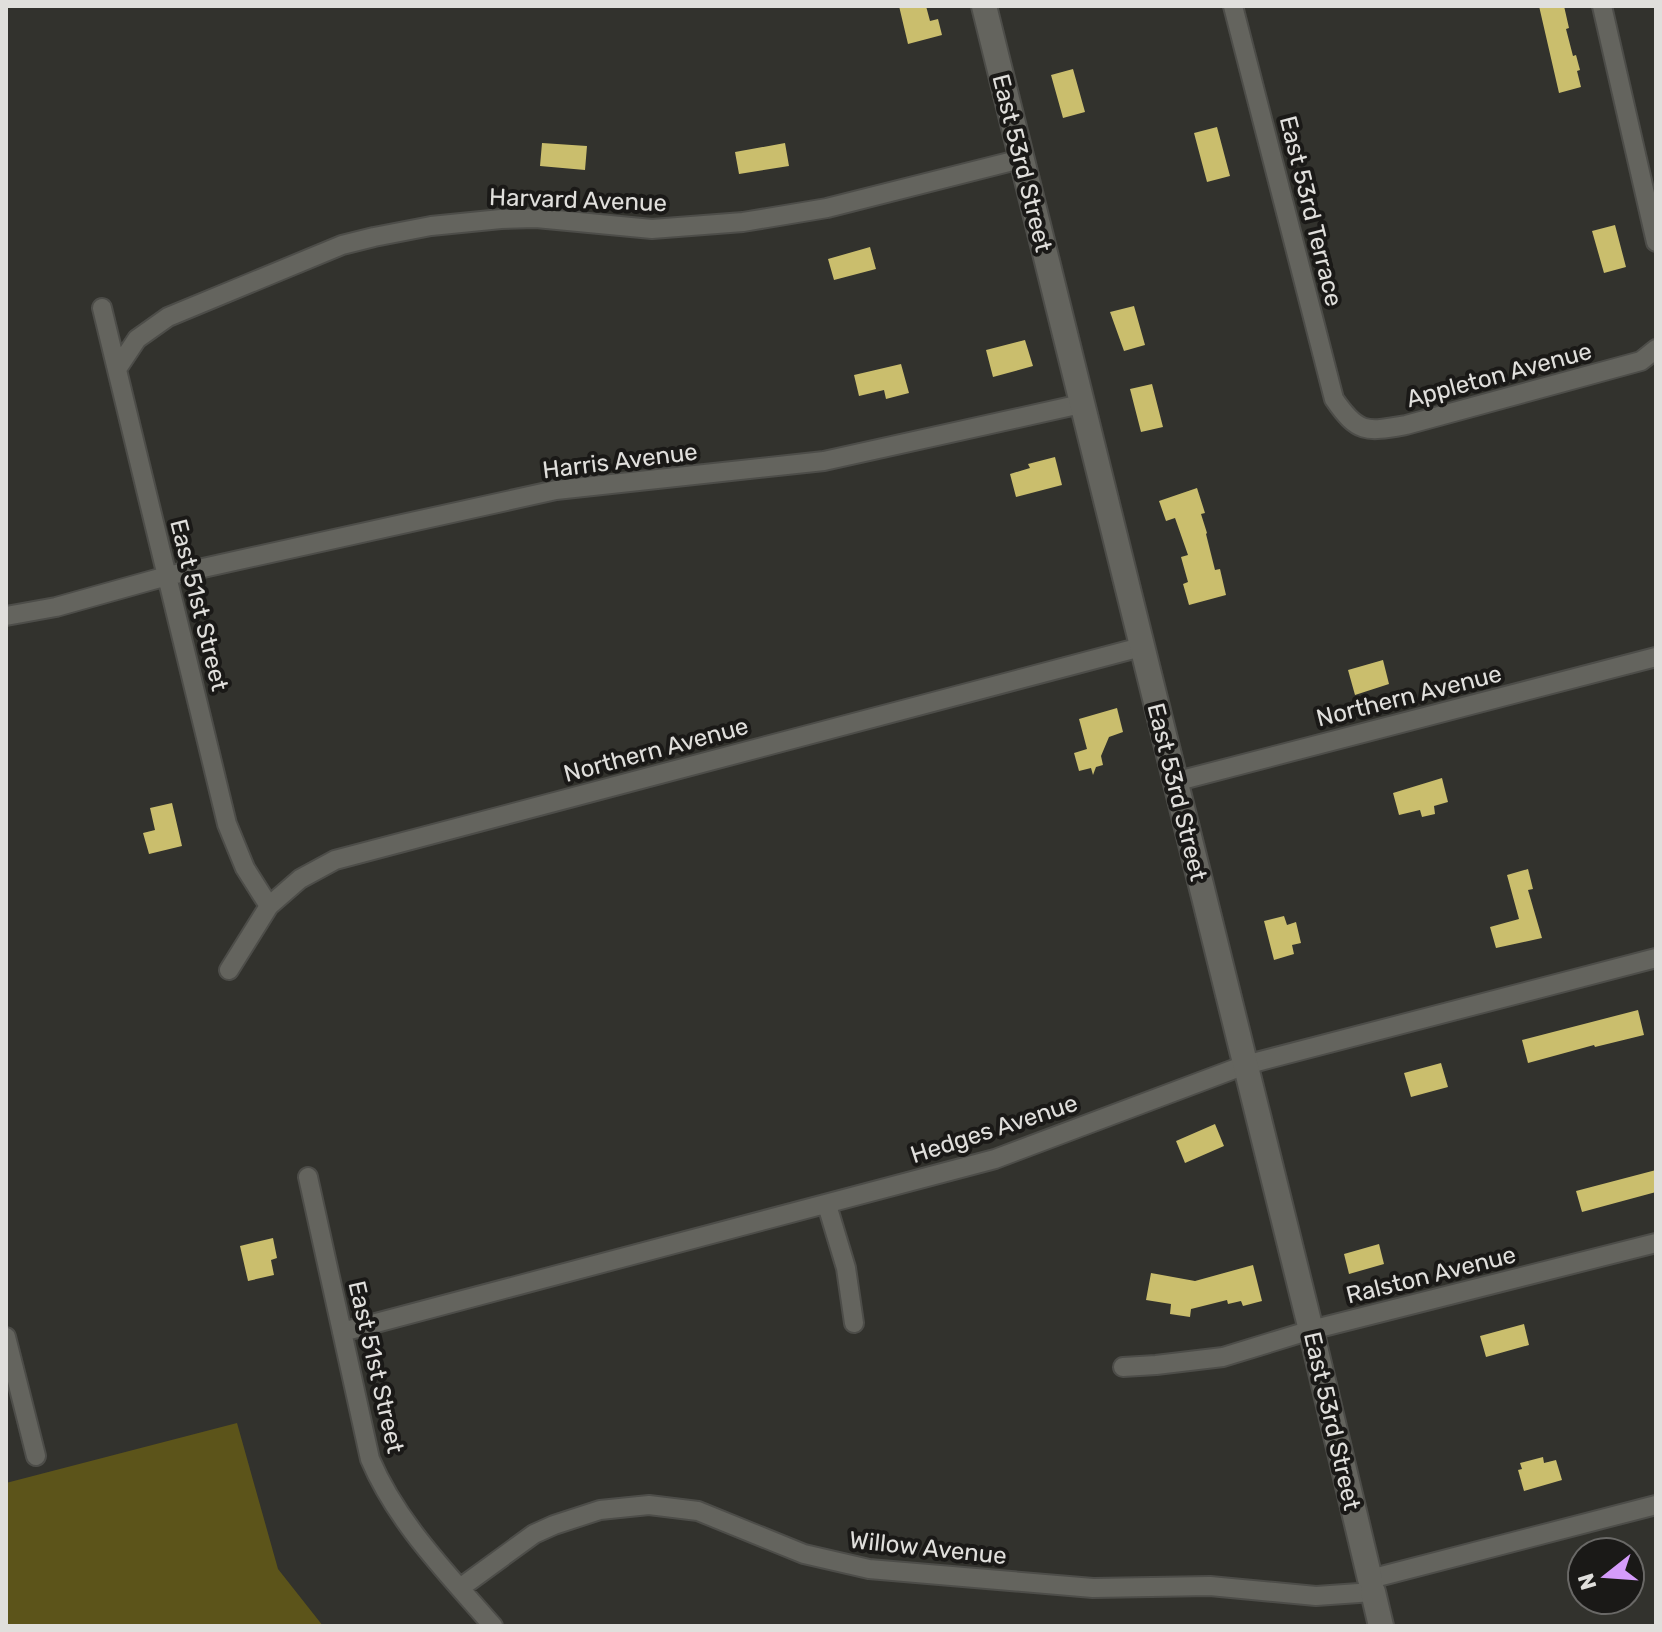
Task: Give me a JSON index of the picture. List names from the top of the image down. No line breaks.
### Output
{"streets":{"street":["East 53rd Street","Harvard Avenue","East 53rd Terrace","Appleton Avenue","Harris Avenue","East 51st Street","Northern Avenue","Hedges Avenue","Ralston Avenue","Willow Avenue"]},"crossings":[["East 53rd Street","Harvard Avenue"],["East 53rd Street","Harris Avenue"],["East 53rd Street","Northern Avenue"],["East 53rd Street","Hedges Avenue"],["East 53rd Street","Ralston Avenue"],["East 53rd Street","Willow Avenue"],["Harvard Avenue","East 51st Street"],["East 53rd Terrace","Appleton Avenue"],["Harris Avenue","East 51st Street"],["East 51st Street","Northern Avenue"],["East 51st Street","Hedges Avenue"],["East 51st Street","Willow Avenue"]],"north":"left"}
